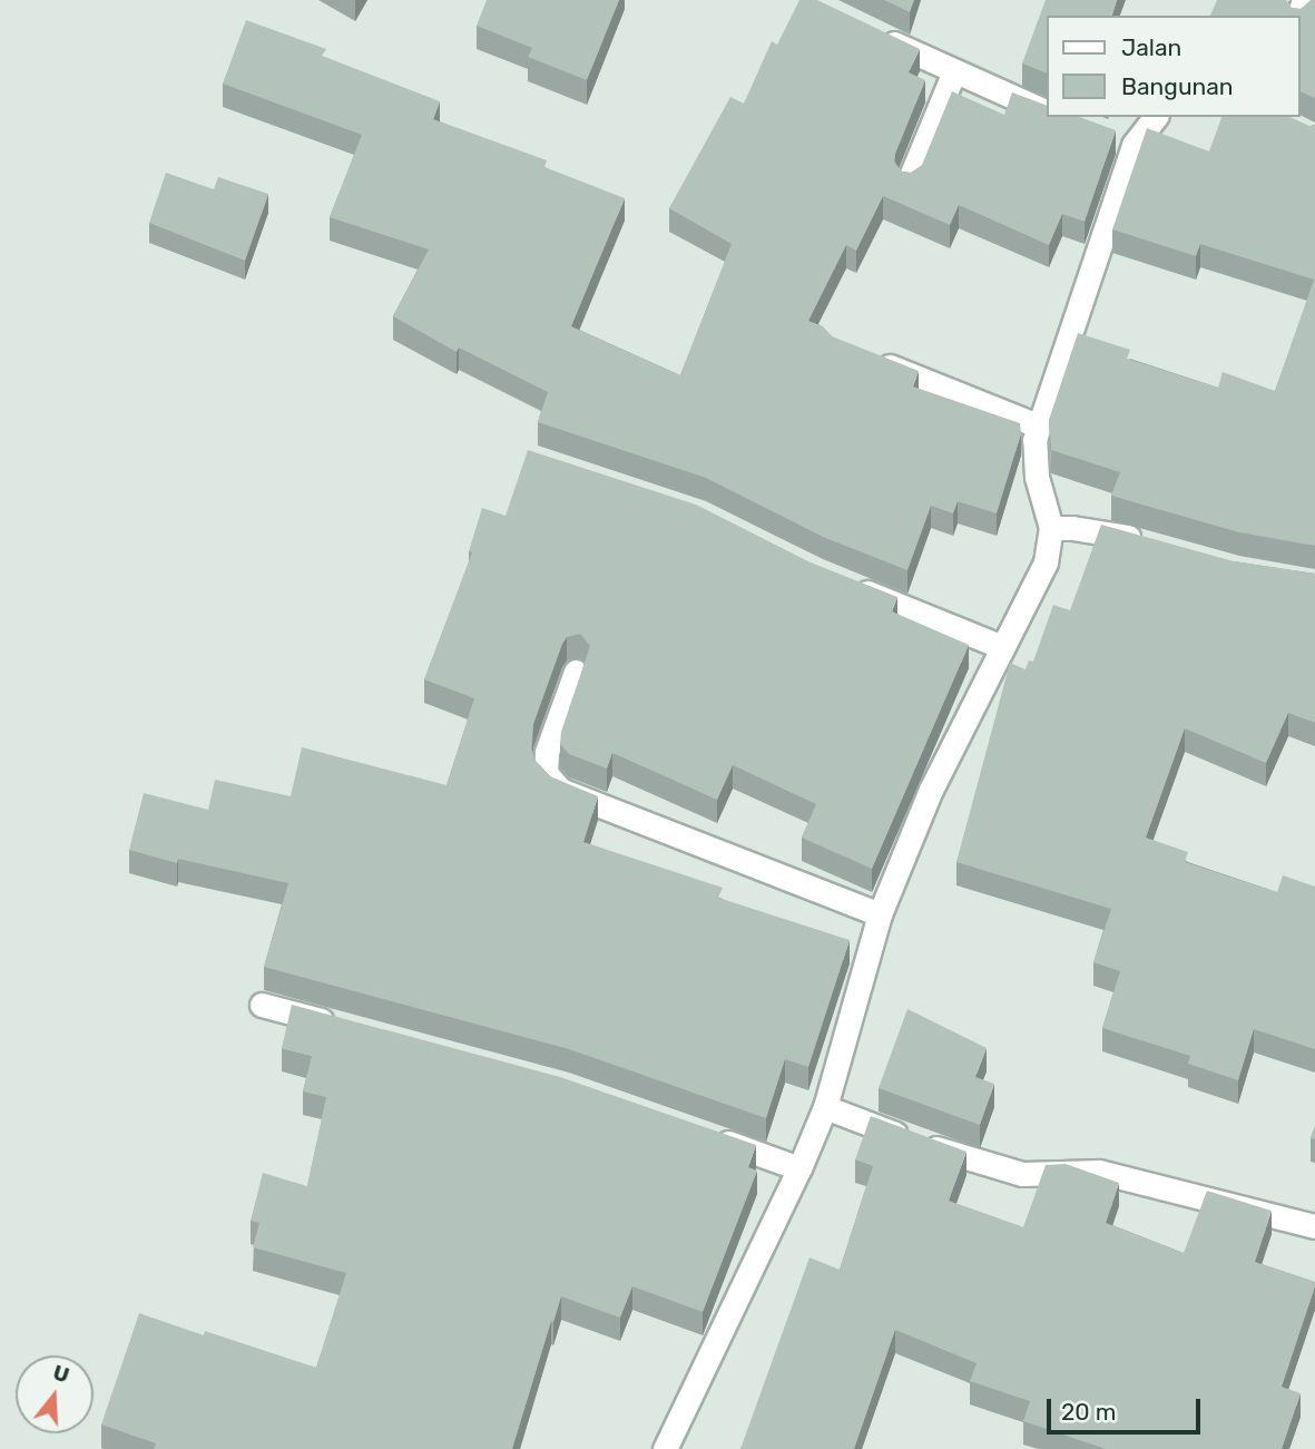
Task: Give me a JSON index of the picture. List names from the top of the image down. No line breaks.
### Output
{"legend":["Jalan","Bangunan"],"scale_bar":"20 m","north":"top"}
